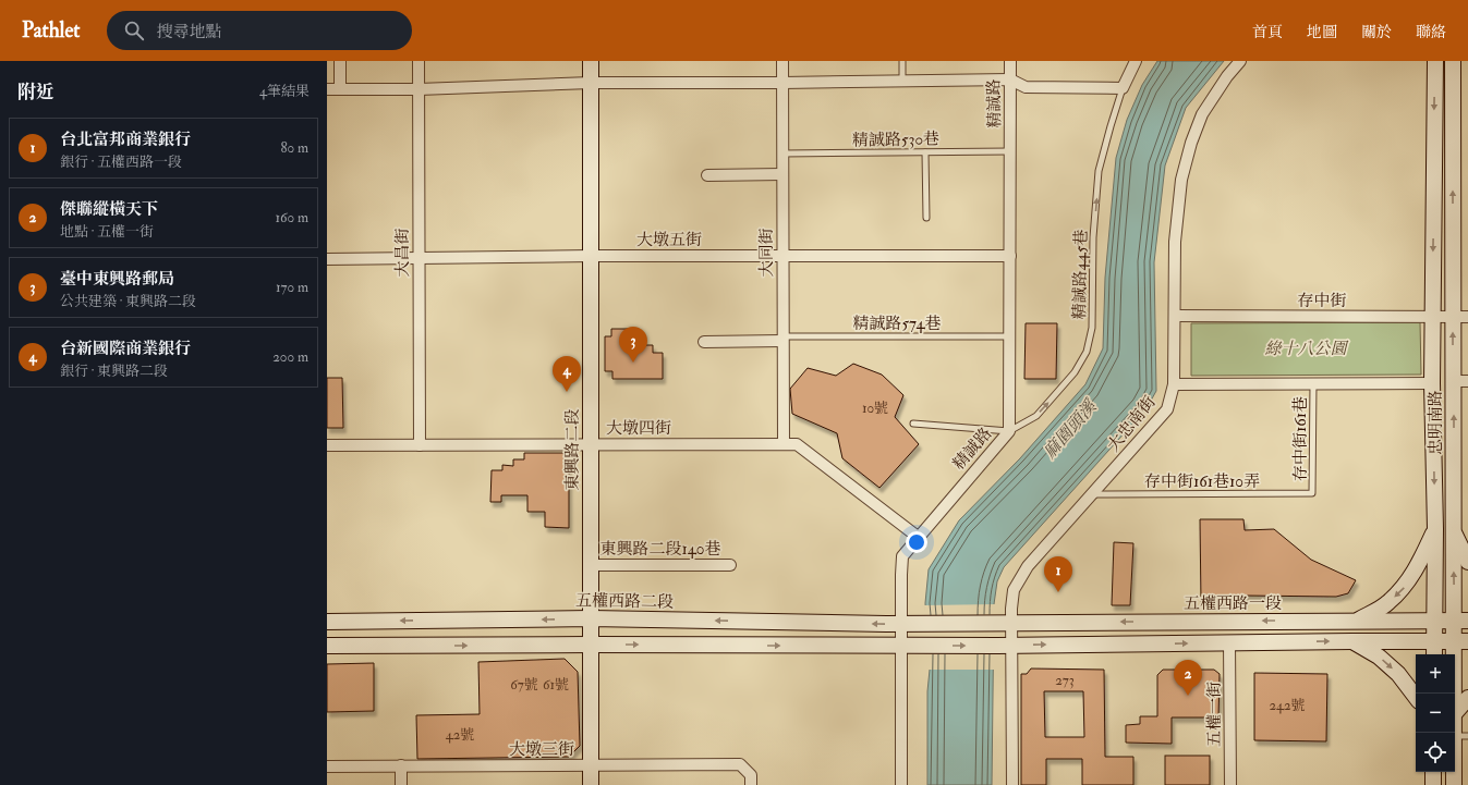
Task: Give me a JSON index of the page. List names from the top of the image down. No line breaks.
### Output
{"streets":{"main road":["忠明南路","東興路二段","五權西路二段","五權西路一段"],"street":["精誠路","大墩五街","大昌街","大同街","存中街","大忠南街","大墩四街","東興路二段140巷","五權一街","大墩三街"],"lane":["精誠路530巷","精誠路445巷","精誠路574巷","存中街161巷","存中街161巷10弄"]},"crossings":[["精誠路","精誠路530巷"],["精誠路","大墩五街"],["精誠路","精誠路445巷"],["精誠路","精誠路574巷"],["精誠路","大墩四街"],["精誠路","五權西路二段"],["精誠路530巷","大同街"],["大墩五街","大昌街"],["大墩五街","大同街"],["大墩五街","東興路二段"],["大昌街","大墩四街"],["大同街","精誠路574巷"],["大同街","大墩四街"],["存中街","忠明南路"],["存中街","大忠南街"],["忠明南路","五權西路一段"],["大忠南街","存中街161巷10弄"],["大忠南街","五權西路一段"],["大墩四街","東興路二段"],["存中街161巷","存中街161巷10弄"],["東興路二段","東興路二段140巷"],["東興路二段","五權西路二段"],["東興路二段","大墩三街"],["五權西路二段","五權西路一段"]],"one_way":["精誠路445巷"],"water":["麻園頭溪"],"parks":["綠十八公園"],"house_numbers":["10號","273","67號","61號","242號","42號"],"page":{"header":"Pathlet","search":"搜尋地點","nav":["首頁","地圖","關於","聯絡"],"heading":["附近","4筆結果"],"list":[{"mark":"1","name":"台北富邦商業銀行","note":"銀行 · 五權西路一段","value":"80 m"},{"mark":"2","name":"傑聯縱橫天下","note":"地點 · 五權一街","value":"160 m"},{"mark":"3","name":"臺中東興路郵局","note":"公共建築 · 東興路二段","value":"170 m"},{"mark":"4","name":"台新國際商業銀行","note":"銀行 · 東興路二段","value":"200 m"}],"pins":["3","4","1","2"],"map_buttons":["+","−"]}}
